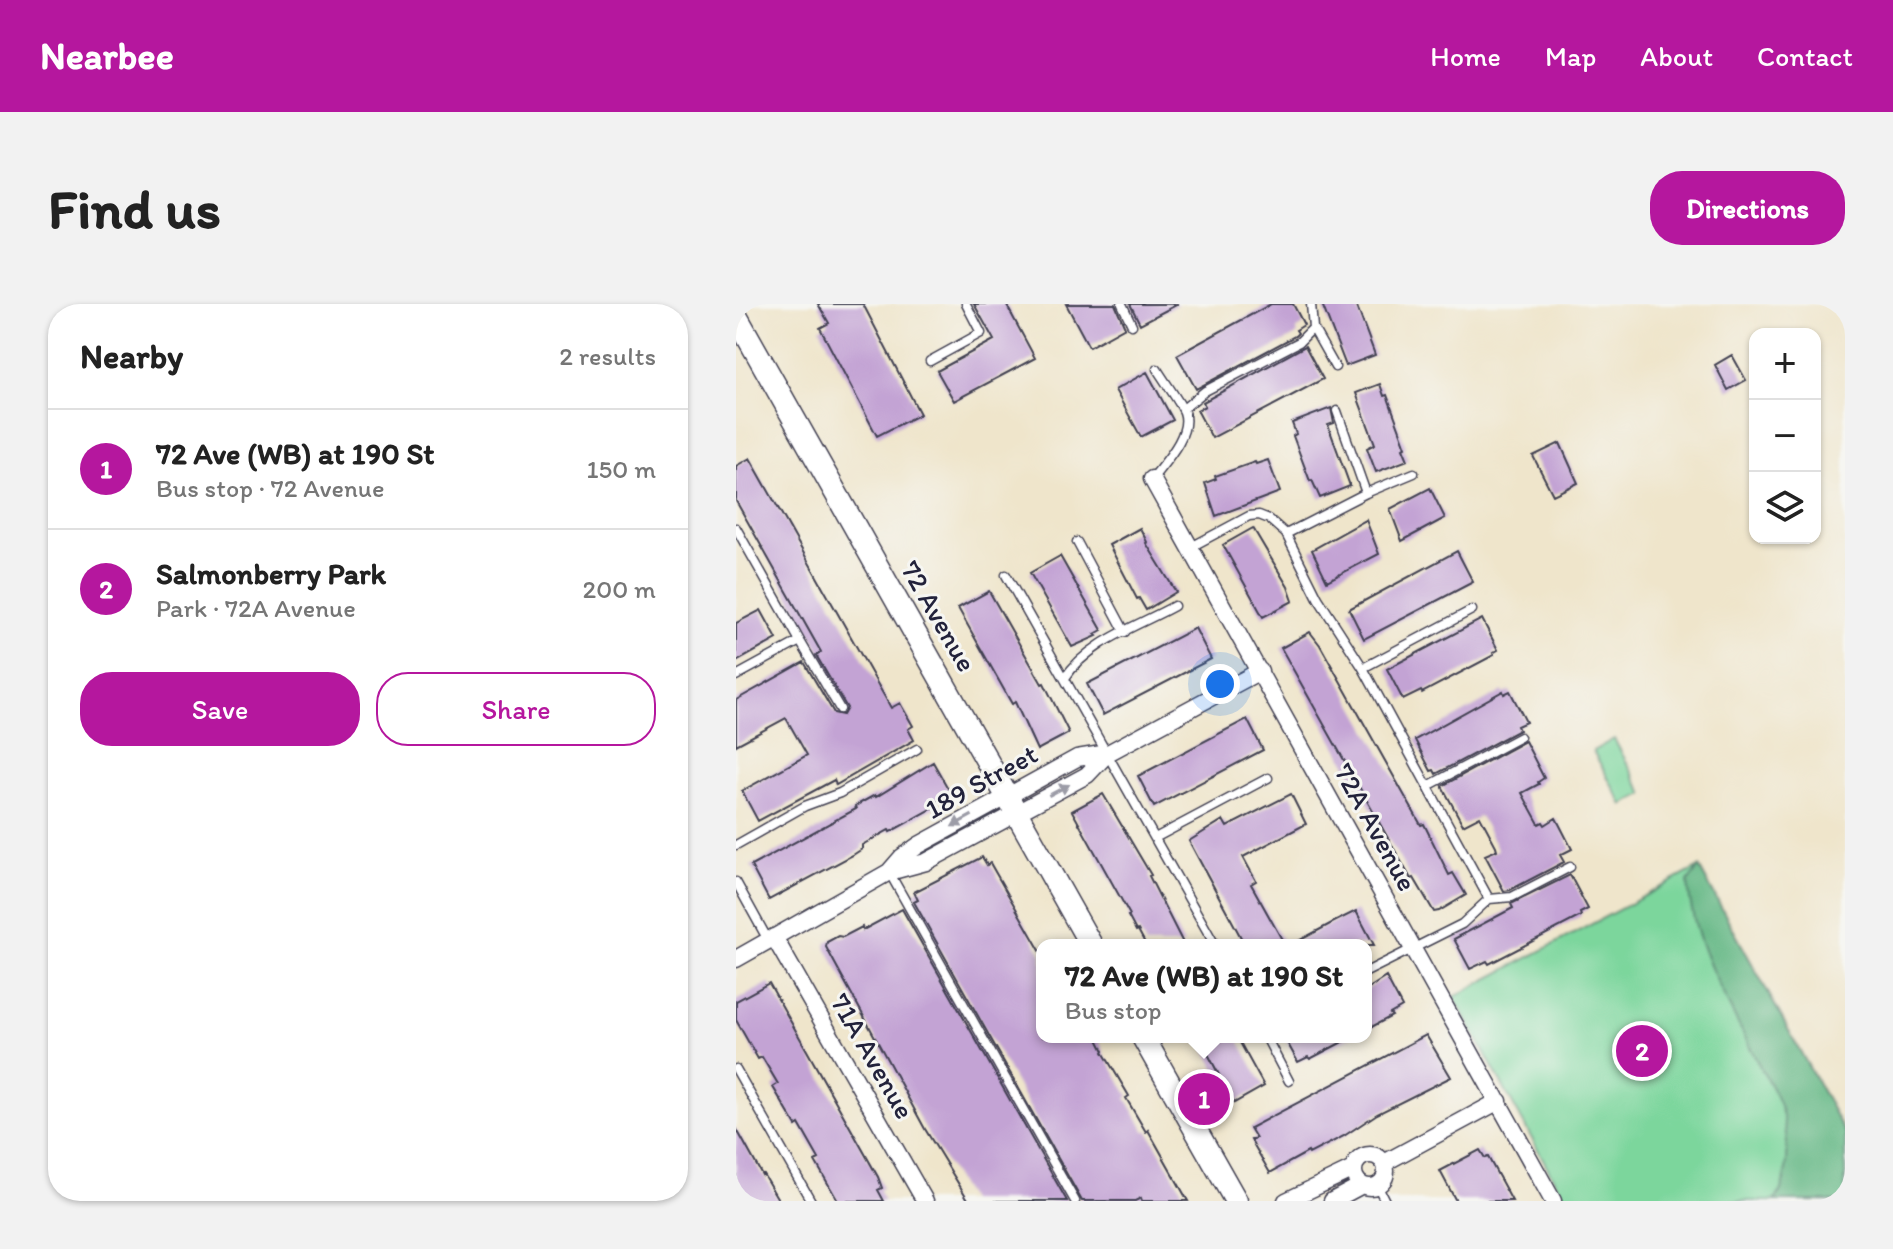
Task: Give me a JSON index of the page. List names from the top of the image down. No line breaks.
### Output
{"streets":{"main road":["72 Avenue"],"street":["189 Street","72A Avenue","71A Avenue"]},"crossings":[["72 Avenue","189 Street"],["189 Street","72A Avenue"],["189 Street","71A Avenue"]],"page":{"header":"Nearbee","nav":["Home","Map","About","Contact"],"buttons":["Directions",["Save","Share"]],"title":"Find us","heading":["Nearby","2 results"],"map_buttons":["+","−"],"list":[{"mark":"1","name":"72 Ave (WB) at 190 St","note":"Bus stop · 72 Avenue","value":"150 m"},{"mark":"2","name":"Salmonberry Park","note":"Park · 72A Avenue","value":"200 m"}],"popup":["72 Ave (WB) at 190 St","Bus stop"],"pins":["2","1"]}}
